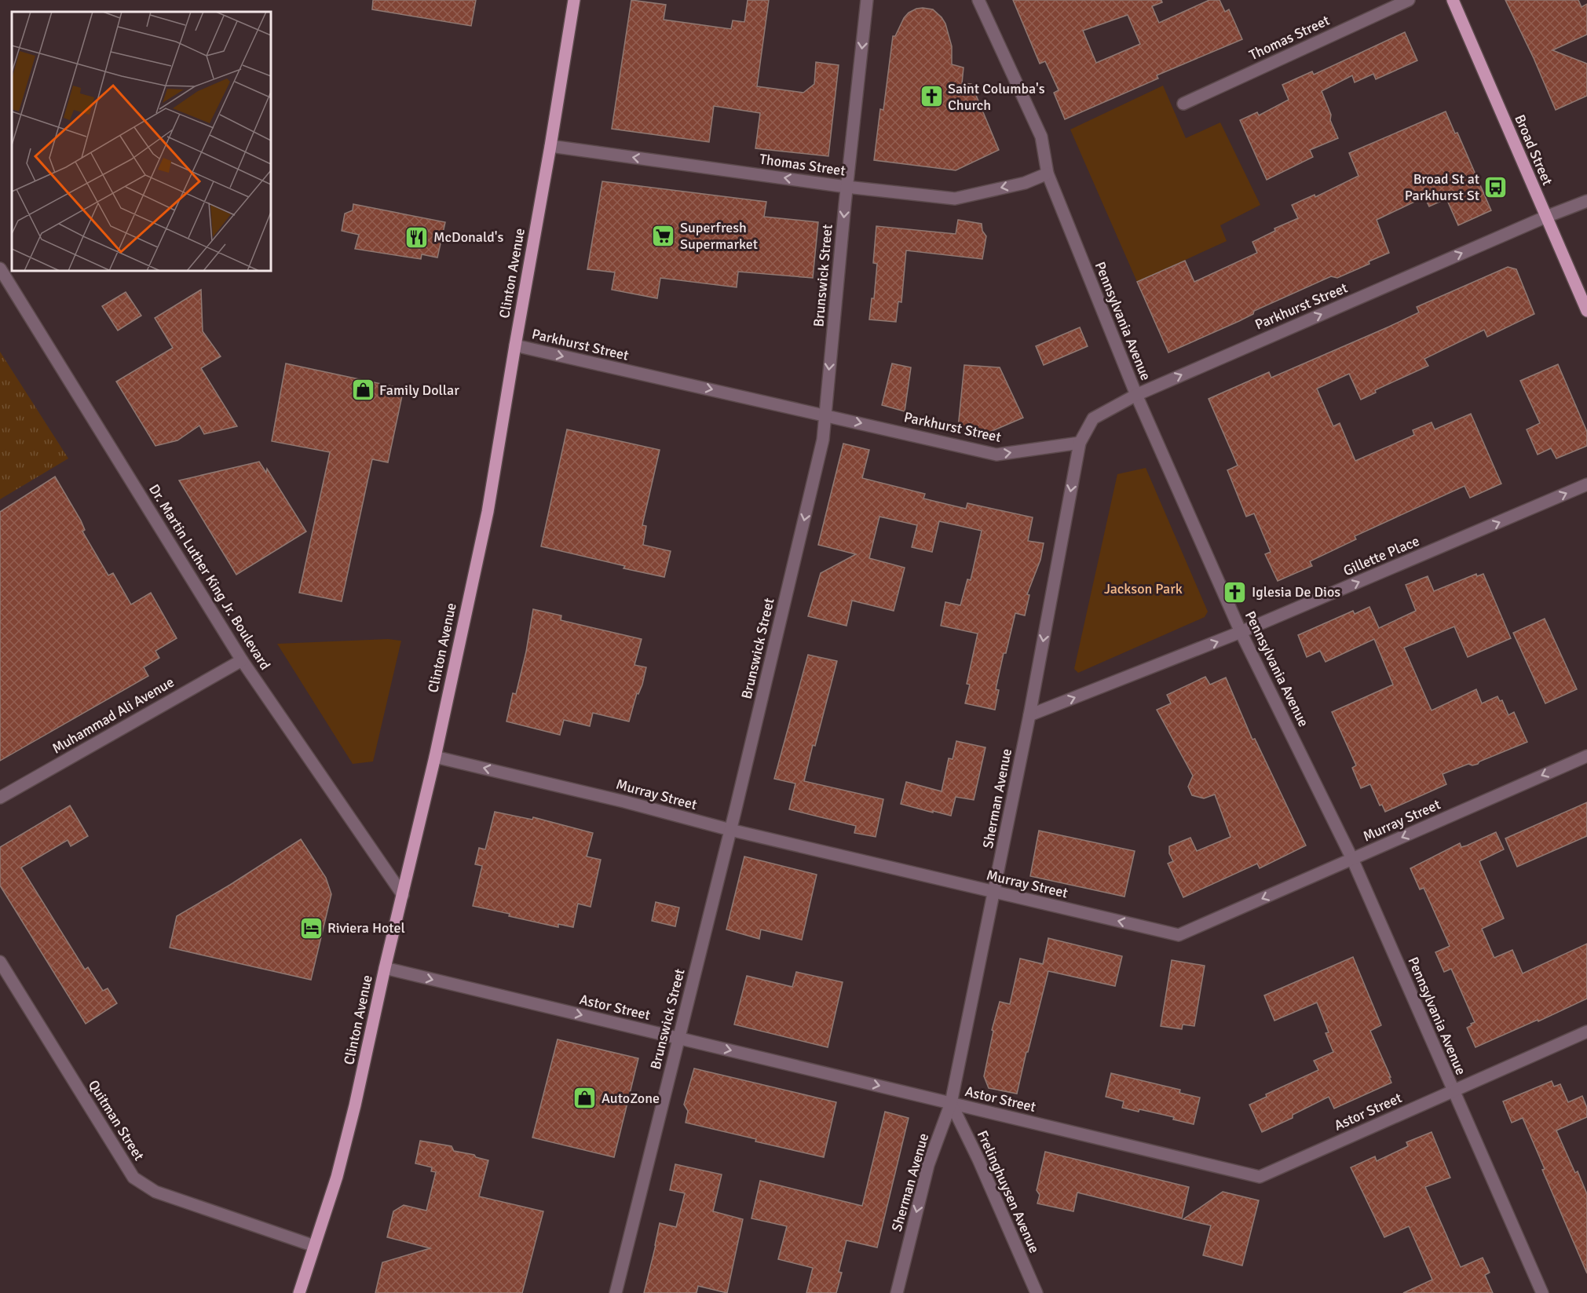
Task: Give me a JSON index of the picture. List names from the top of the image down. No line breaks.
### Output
{"streets":{"main road":["Broad Street","Clinton Avenue"],"street":["Thomas Street","Brunswick Street","Parkhurst Street","Pennsylvania Avenue","Gillette Place","Dr. Martin Luther King Jr. Boulevard","Muhammad Ali Avenue","Murray Street","Sherman Avenue","Astor Street","Quitman Street","Frelinghuysen Avenue"]},"crossings":[["Thomas Street","Clinton Avenue"],["Thomas Street","Brunswick Street"],["Thomas Street","Pennsylvania Avenue"],["Broad Street","Parkhurst Street"],["Clinton Avenue","Parkhurst Street"],["Clinton Avenue","Dr. Martin Luther King Jr. Boulevard"],["Clinton Avenue","Murray Street"],["Clinton Avenue","Astor Street"],["Clinton Avenue","Quitman Street"],["Brunswick Street","Parkhurst Street"],["Brunswick Street","Murray Street"],["Brunswick Street","Astor Street"],["Parkhurst Street","Pennsylvania Avenue"],["Parkhurst Street","Sherman Avenue"],["Pennsylvania Avenue","Gillette Place"],["Pennsylvania Avenue","Murray Street"],["Pennsylvania Avenue","Astor Street"],["Gillette Place","Sherman Avenue"],["Dr. Martin Luther King Jr. Boulevard","Muhammad Ali Avenue"],["Murray Street","Sherman Avenue"],["Sherman Avenue","Astor Street"],["Sherman Avenue","Frelinghuysen Avenue"],["Astor Street","Frelinghuysen Avenue"]],"one_way":["Thomas Street","Brunswick Street","Parkhurst Street","Gillette Place","Murray Street","Sherman Avenue","Astor Street"],"parks":["Jackson Park"],"places":{"church":["Saint Columba's Church","Iglesia De Dios"],"bus stop":["Broad St at Parkhurst St"],"supermarket":["Superfresh Supermarket"],"restaurant":["McDonald's"],"shop":["Family Dollar","AutoZone"],"hotel":["Riviera Hotel"]}}
